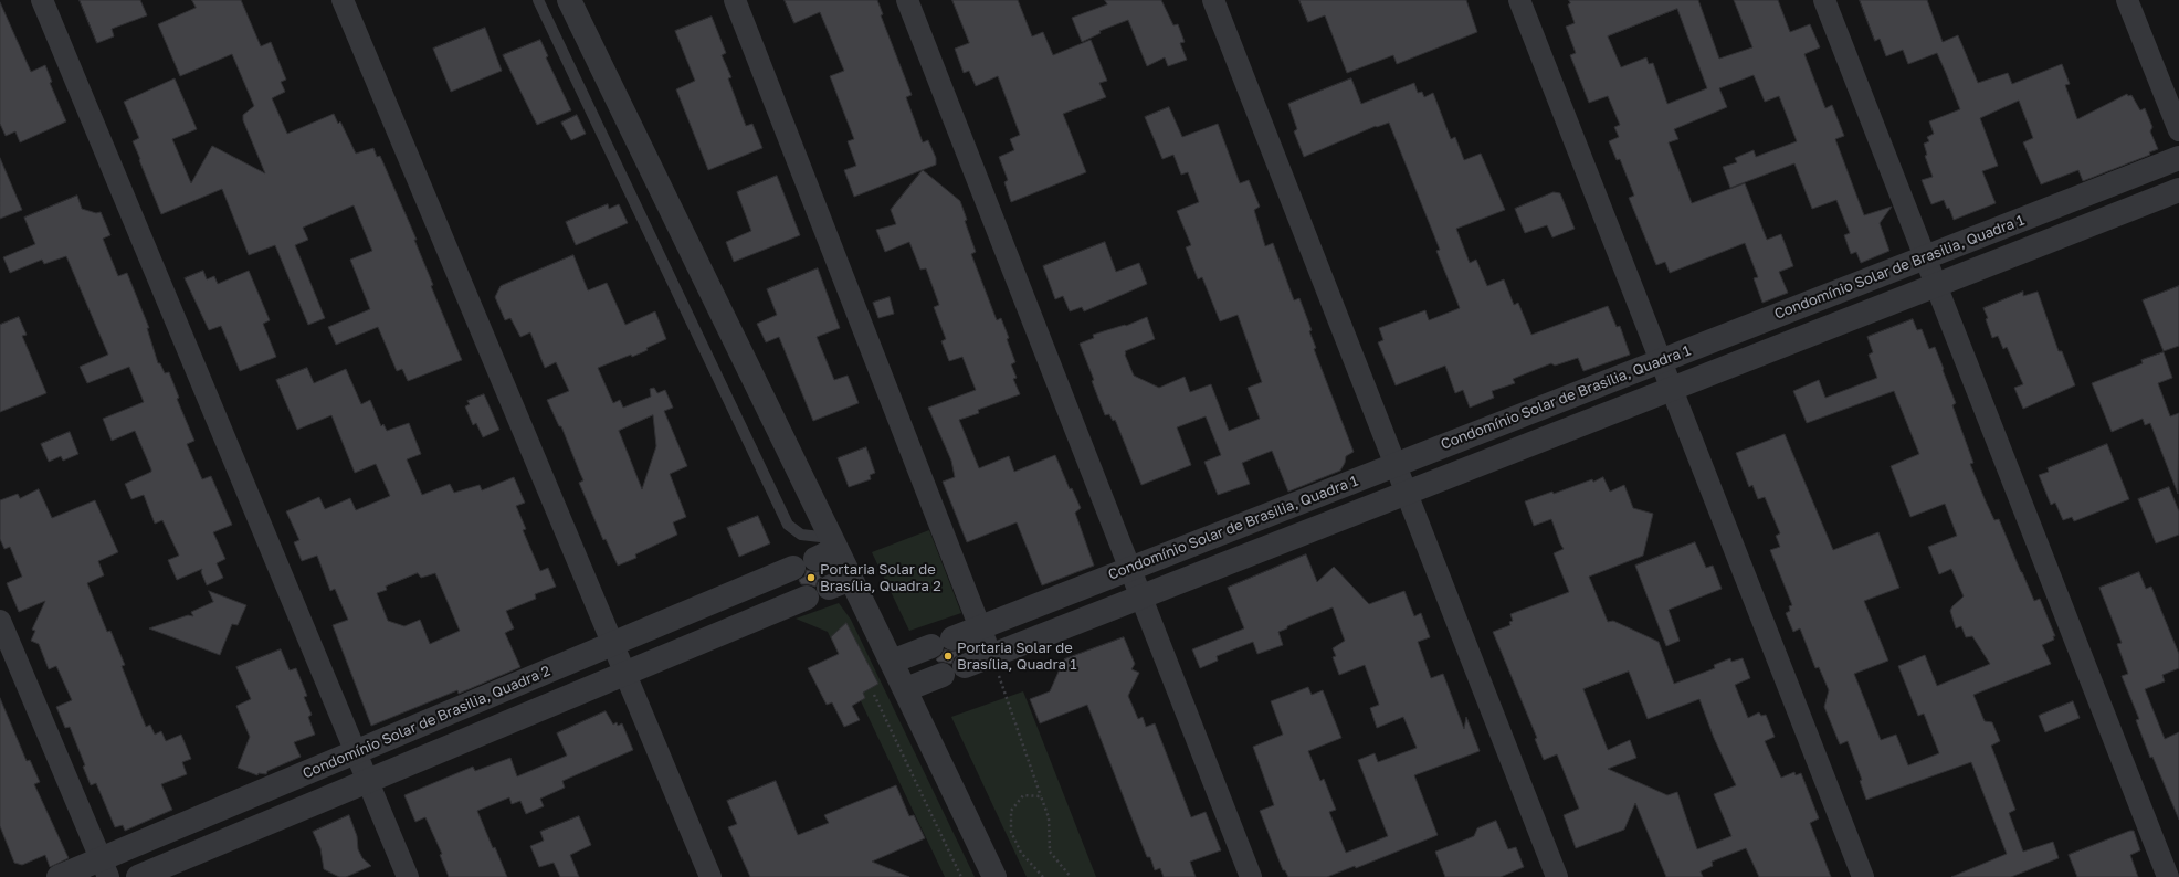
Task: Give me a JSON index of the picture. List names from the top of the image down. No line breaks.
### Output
{"streets":{"street":["Condomínio Solar de Brasilia, Quadra 1","Condomínio Solar de Brasilia, Quadra 2"]},"places":["Portaria Solar de Brasília, Quadra 2","Portaria Solar de Brasília, Quadra 1"]}
